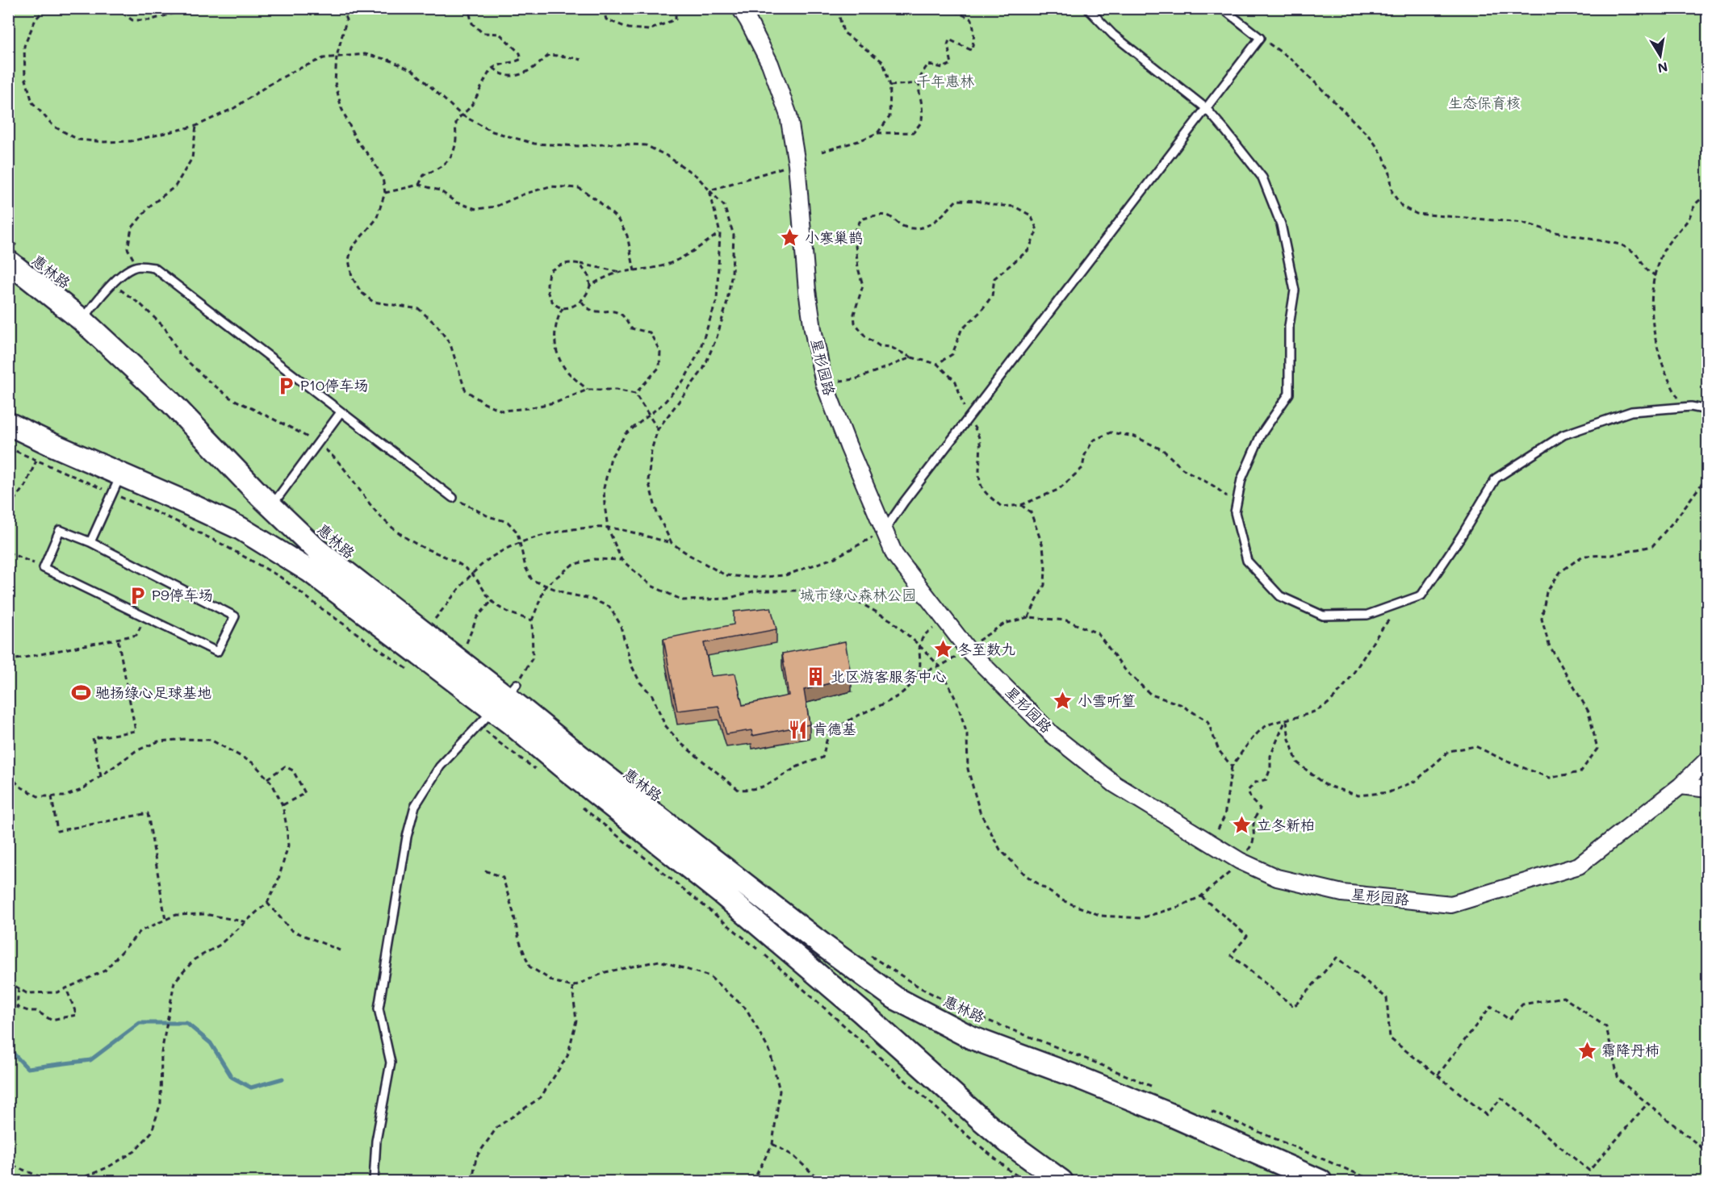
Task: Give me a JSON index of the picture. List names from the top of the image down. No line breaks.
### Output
{"streets":{"main road":["惠林路"],"street":["星形园路"]},"parks":["千年惠林","生态保育核","城市绿心森林公园"],"places":{"place":["小寒巢鹊","冬至数九","小雪听篁","立冬新柏","霜降丹柿"],"parking":["P10停车场","P9停车场"],"building":["北区游客服务中心"],"sports":["驰扬绿心足球基地"],"restaurant":["肯德基"]},"north":"bottom"}
